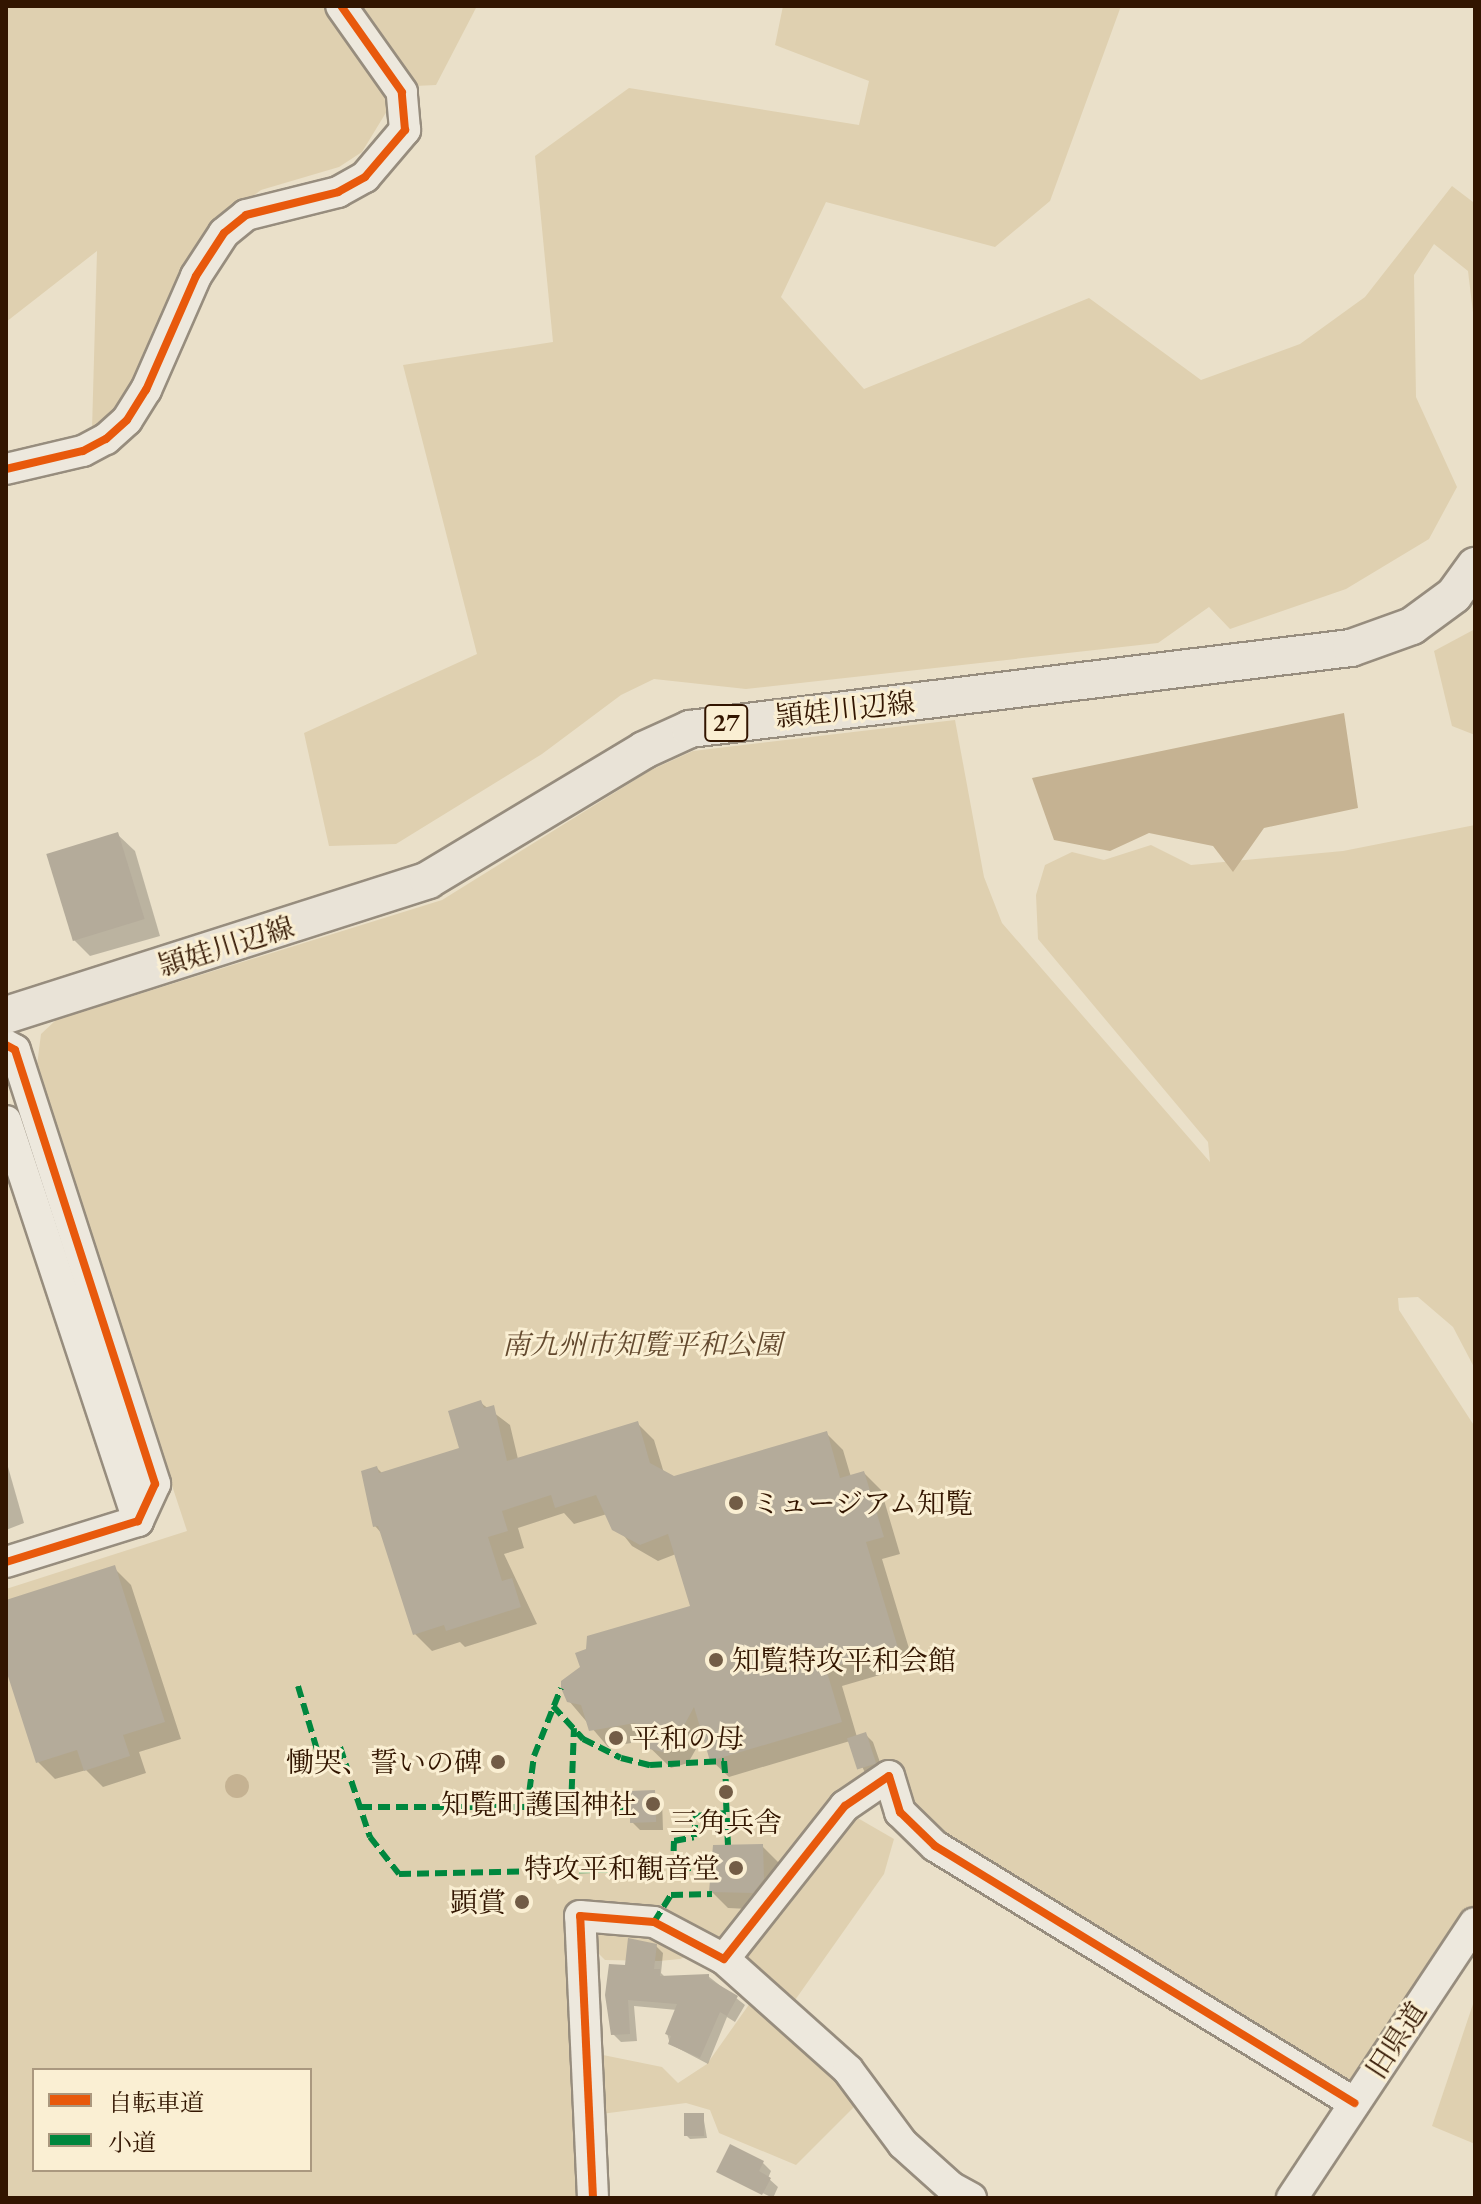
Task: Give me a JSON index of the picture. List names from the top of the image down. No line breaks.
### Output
{"streets":{"main road":["頴娃川辺線","27"],"street":["旧県道"]},"parks":["南九州市知覧平和公園"],"places":["ミュージアム知覧","知覧特攻平和会館","平和の母","慟哭、誓いの碑","三角兵舎","知覧町護国神社","特攻平和観音堂","顕賞"],"legend":["自転車道","小道"]}
